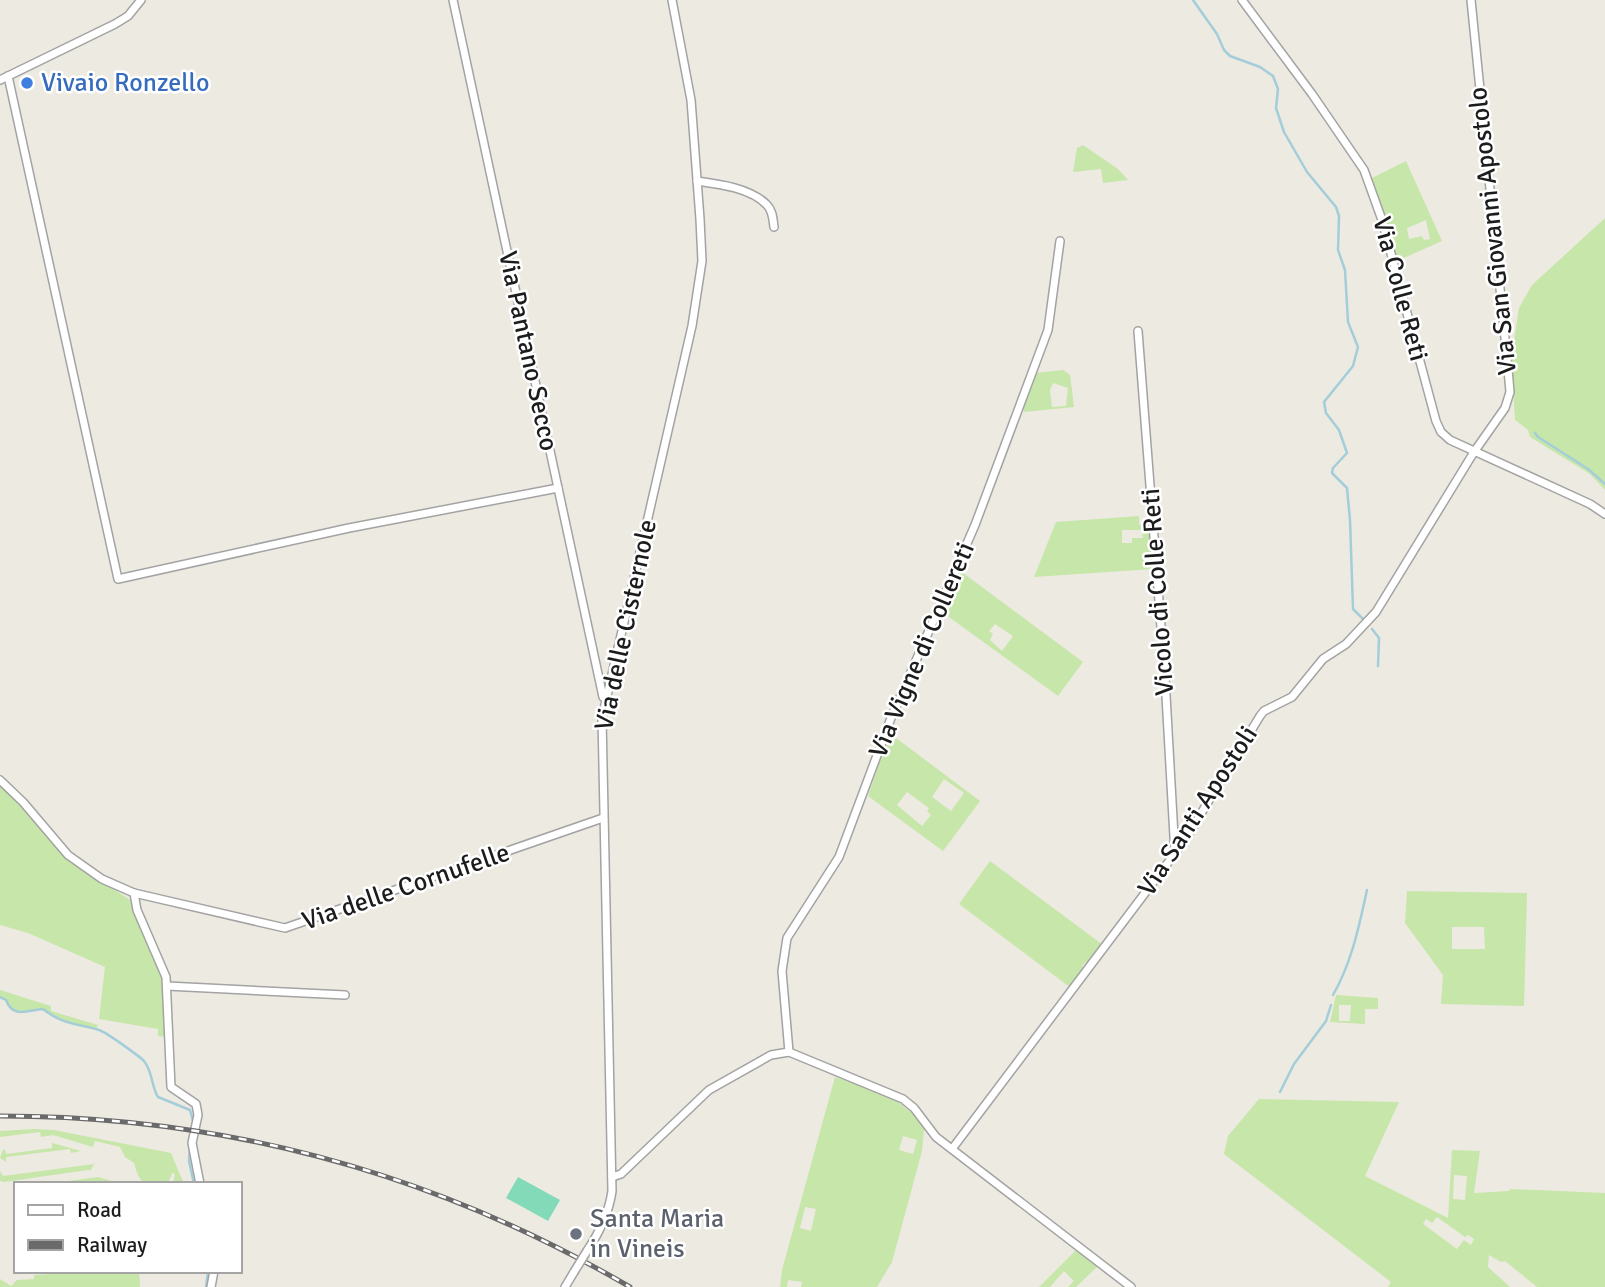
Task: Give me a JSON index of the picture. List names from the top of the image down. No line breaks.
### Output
{"streets":{"street":["Via San Giovanni Apostolo","Via Colle Reti","Via Pantano Secco","Vicolo di Colle Reti","Via delle Cisternole","Via Vigne di Collereti","Via Santi Apostoli","Via delle Cornufelle"]},"crossings":[["Via San Giovanni Apostolo","Via Colle Reti"],["Via San Giovanni Apostolo","Via Santi Apostoli"],["Via Colle Reti","Via Santi Apostoli"],["Via Pantano Secco","Via delle Cisternole"],["Vicolo di Colle Reti","Via Santi Apostoli"],["Via delle Cisternole","Via delle Cornufelle"]],"places":["Vivaio Ronzello","Santa Maria in Vineis"],"legend":["Road","Railway"]}
